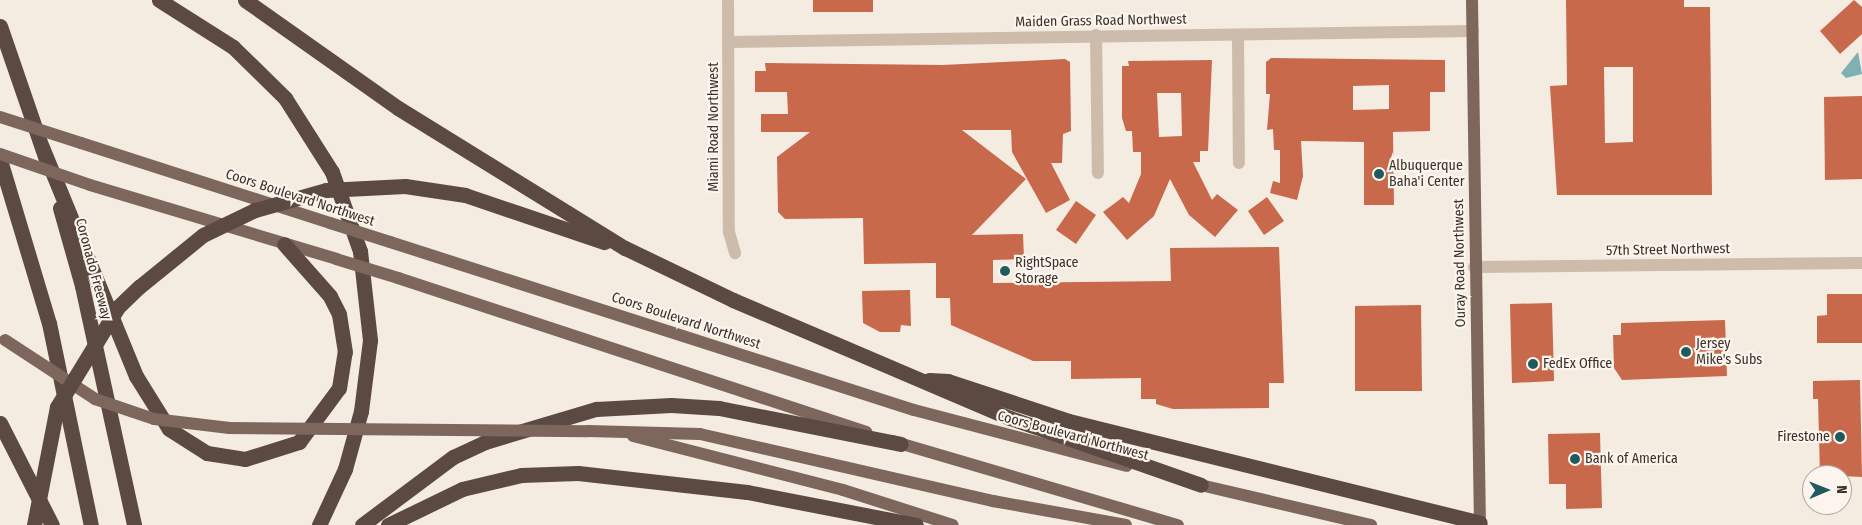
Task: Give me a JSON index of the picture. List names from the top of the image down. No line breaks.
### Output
{"streets":{"highway":["Coronado Freeway"],"main road":["Coors Boulevard Northwest","Ouray Road Northwest"],"street":["Maiden Grass Road Northwest","Miami Road Northwest","57th Street Northwest"]},"crossings":[["Maiden Grass Road Northwest","Miami Road Northwest"],["Maiden Grass Road Northwest","Ouray Road Northwest"],["57th Street Northwest","Ouray Road Northwest"]],"places":["Albuquerque Baha'i Center","RightSpace Storage","Jersey Mike's Subs","FedEx Office","Firestone","Bank of America"],"north":"right"}
